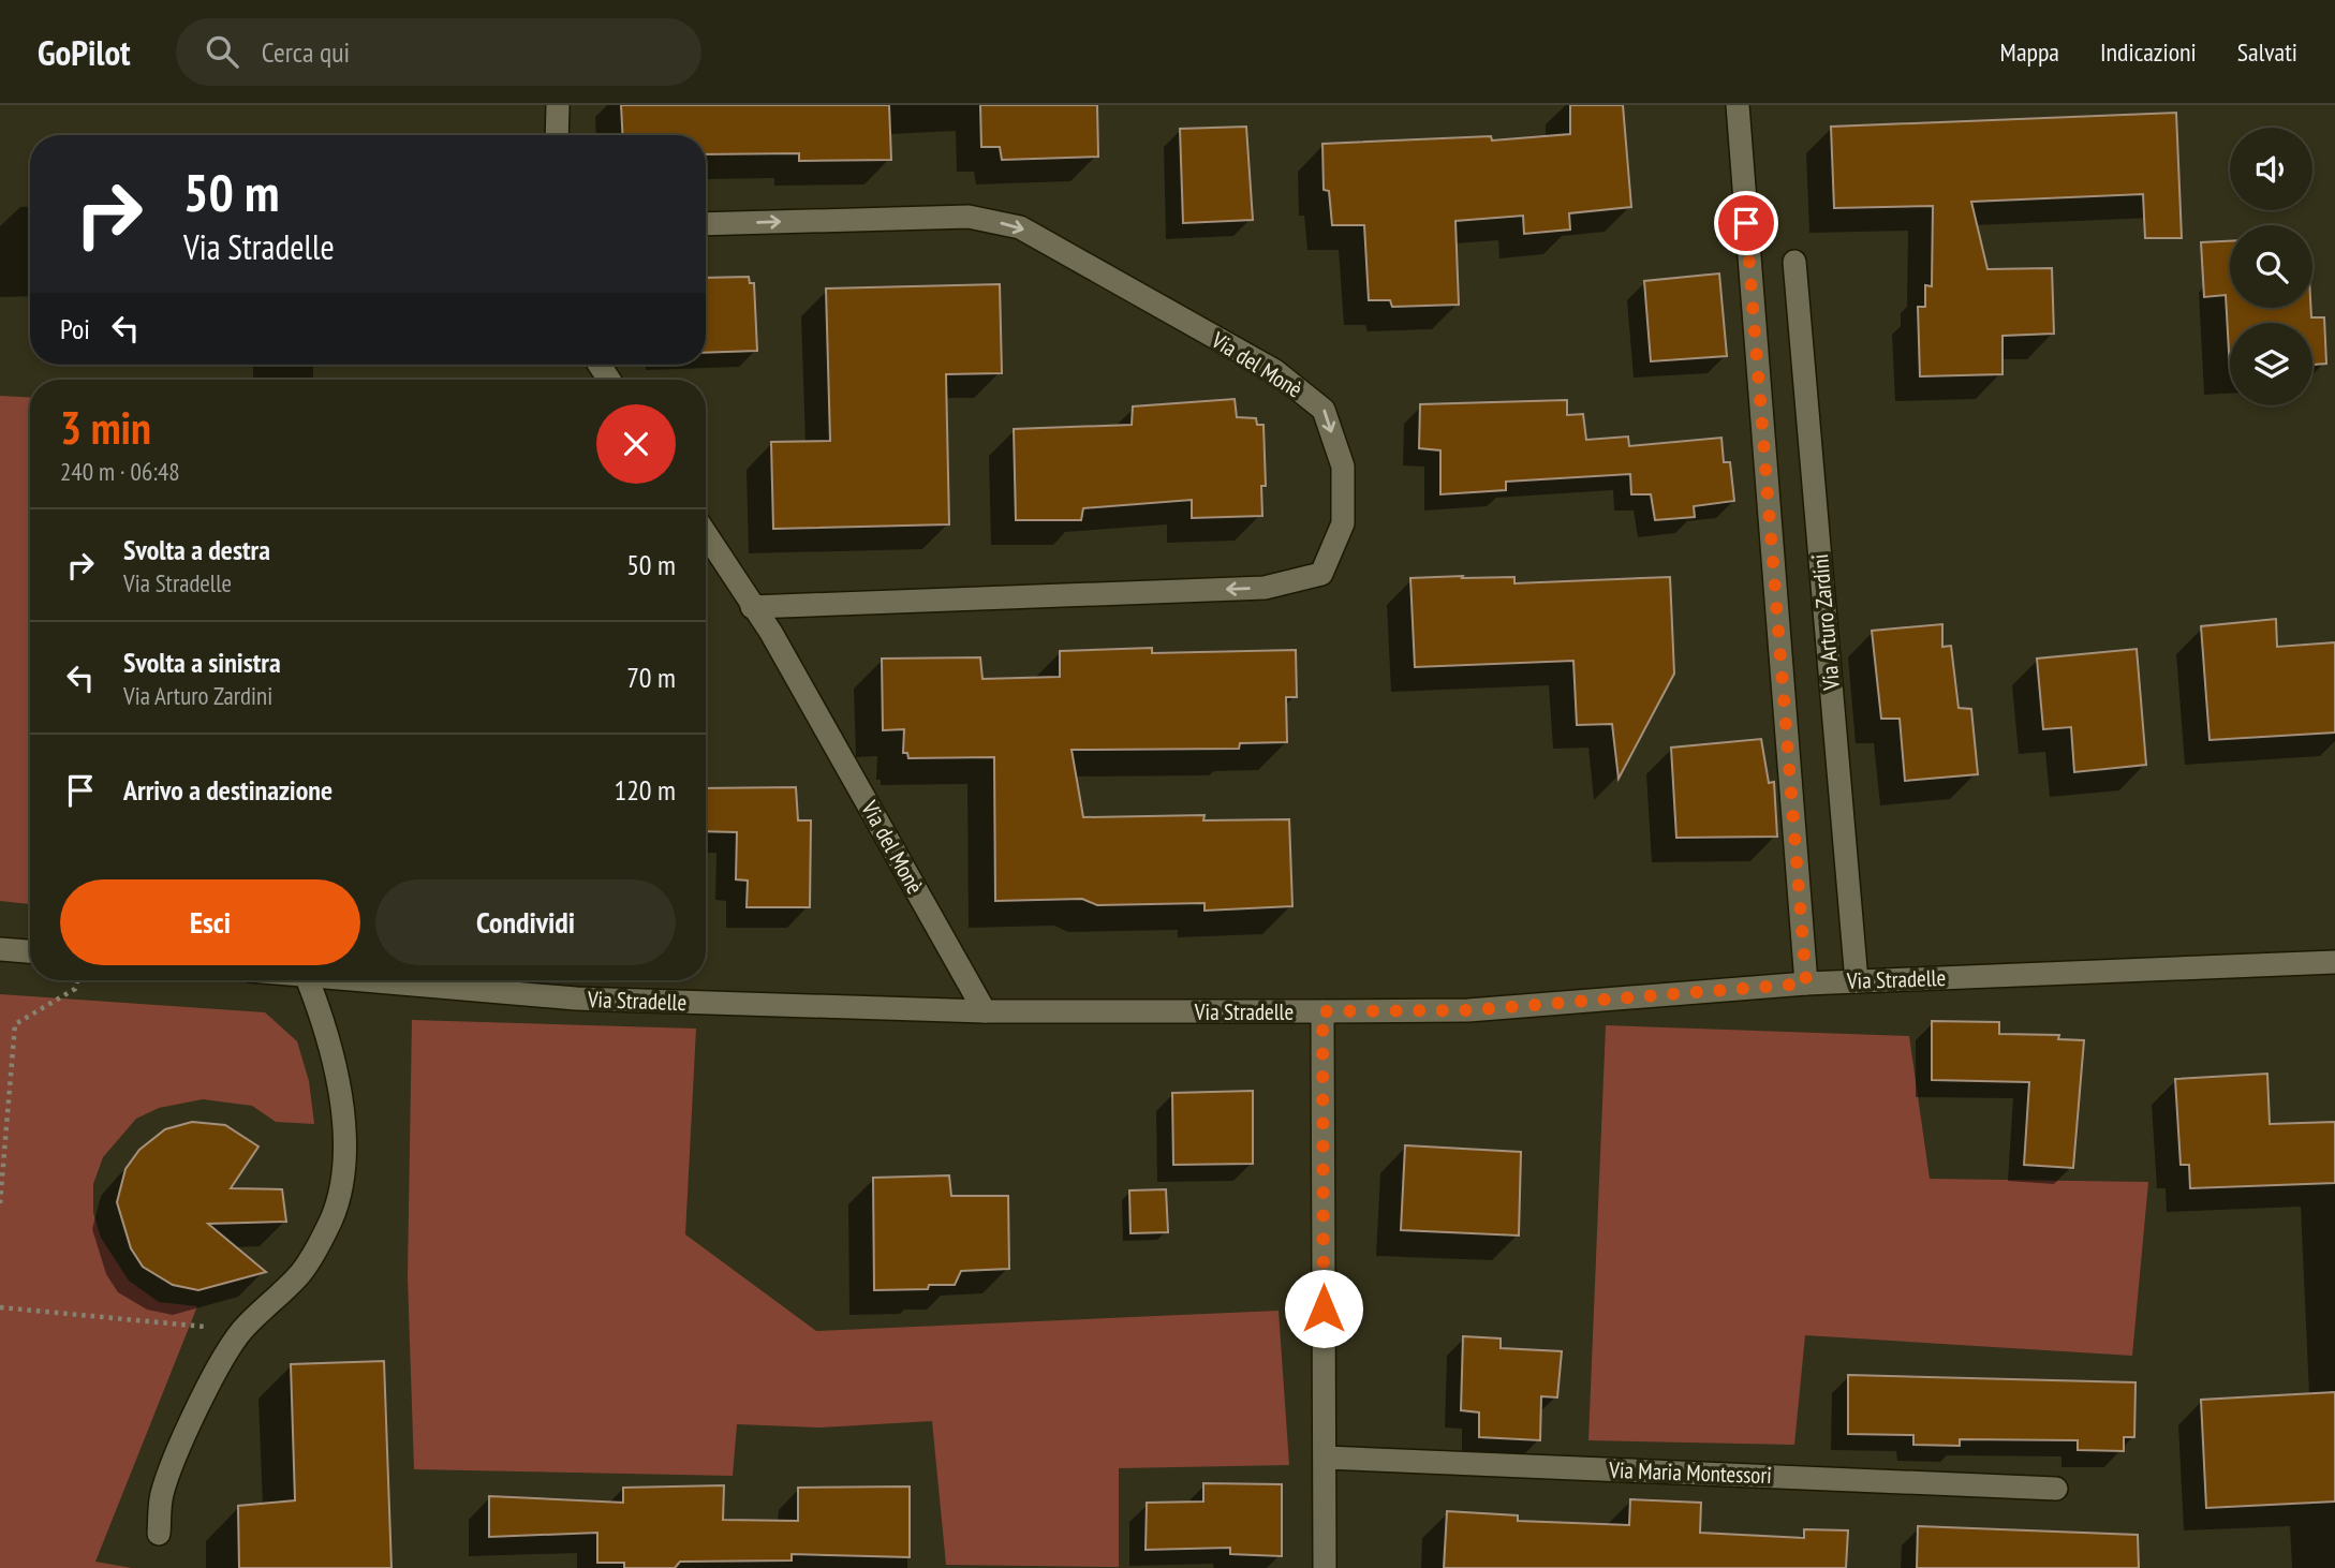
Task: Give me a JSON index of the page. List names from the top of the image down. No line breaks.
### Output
{"streets":{"street":["Via del Monè","Via Arturo Zardini","Via Stradelle","Via Maria Montessori"]},"crossings":[["Via del Monè","Via Stradelle"],["Via Arturo Zardini","Via Stradelle"]],"page":{"header":"GoPilot","search":"Cerca qui","nav":["Mappa","Indicazioni","Salvati"],"turn":["50 m","Via Stradelle"],"then":"Poi","heading":["3 min","240 m · 06:48"],"list":[{"name":"Svolta a destra","note":"Via Stradelle","value":"50 m"},{"name":"Svolta a sinistra","note":"Via Arturo Zardini","value":"70 m"},{"name":"Arrivo a destinazione","value":"120 m"}],"buttons":["Esci","Condividi"]}}
